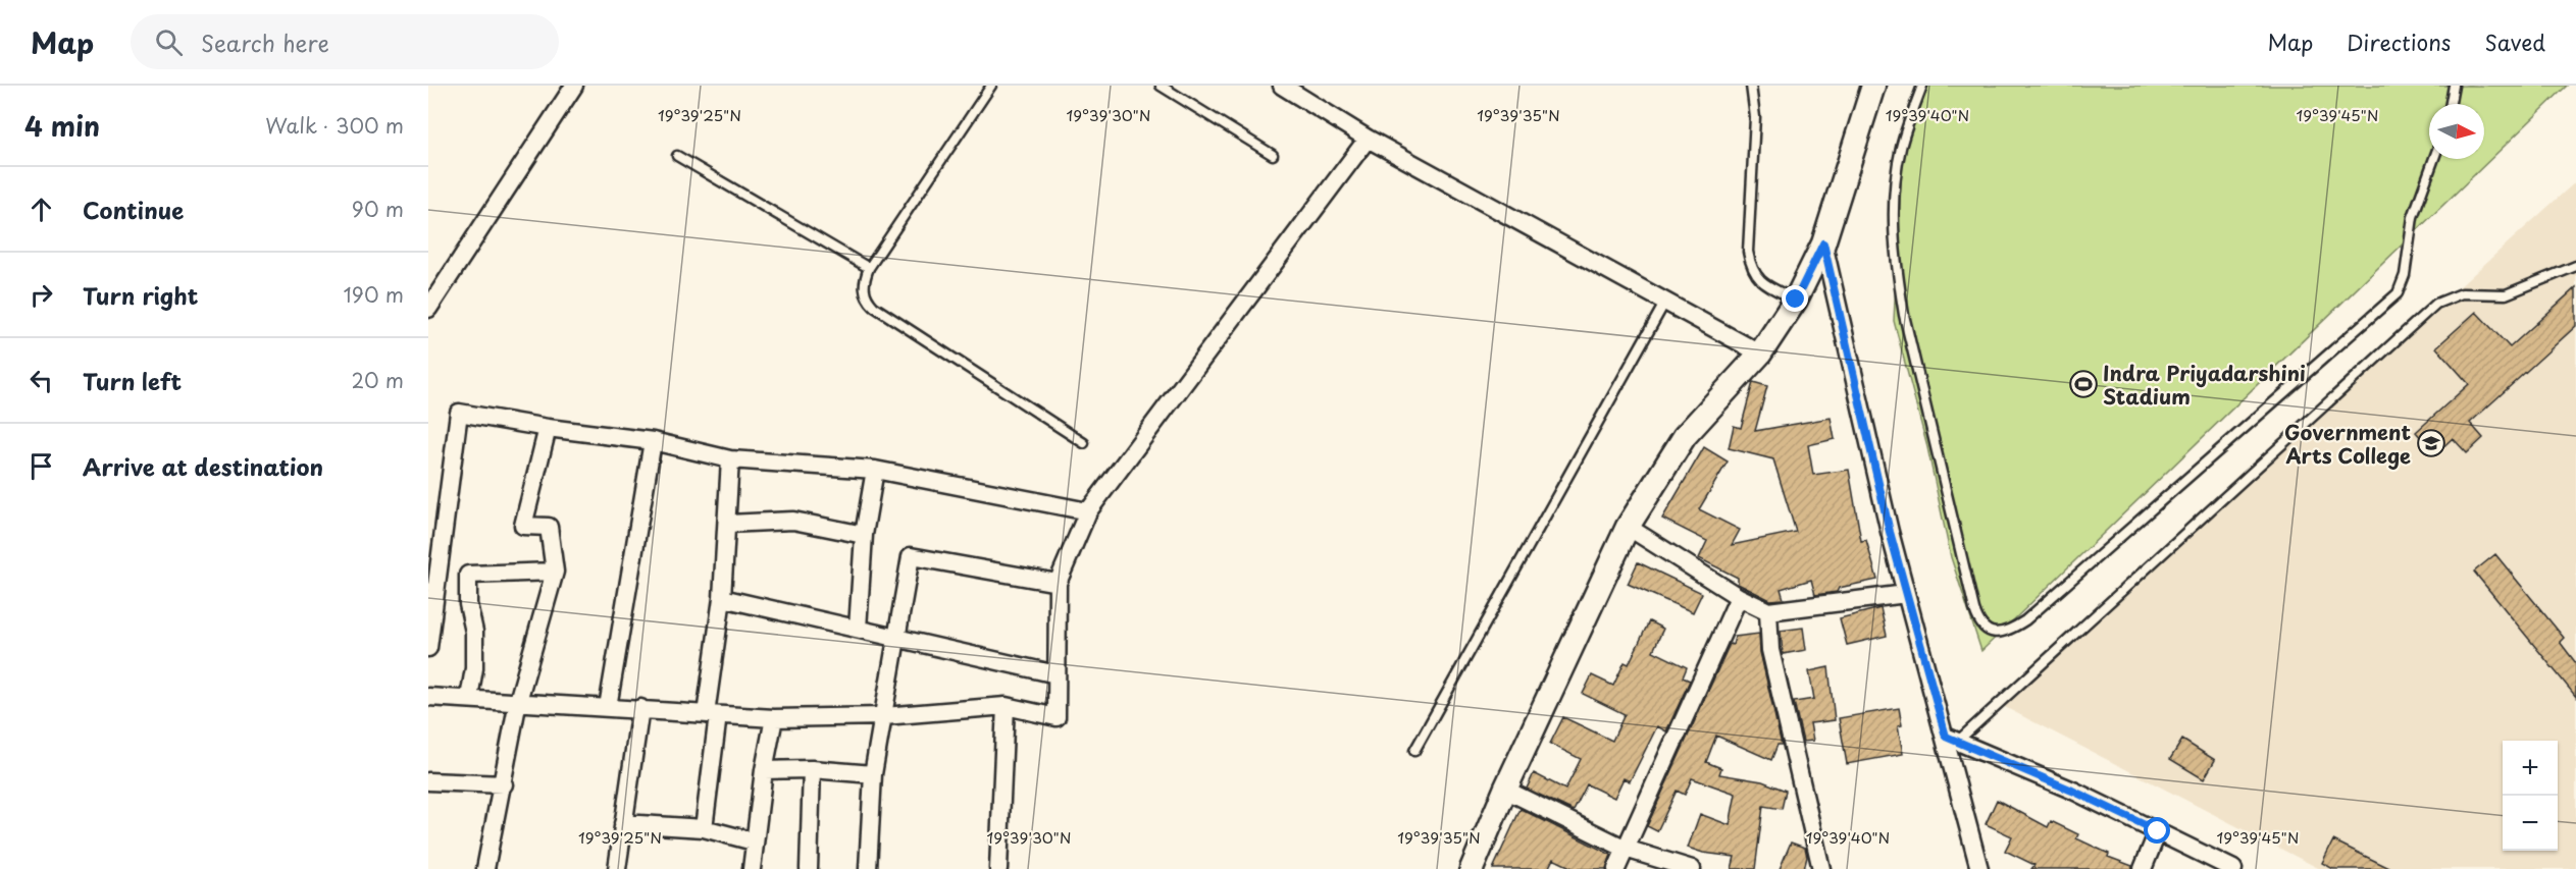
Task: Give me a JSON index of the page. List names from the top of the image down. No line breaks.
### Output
{"places":{"sports":["Indra Priyadarshini Stadium"],"school or university":["Government Arts College"]},"north":"right","page":{"header":"Map","search":"Search here","nav":["Map","Directions","Saved"],"heading":["4 min","Walk · 300 m"],"list":[["Continue","90 m"],["Turn right","190 m"],["Turn left","20 m"],"Arrive at destination"],"map_buttons":["+","−"]},"coordinates":["19°39'25\"N","19°39'30\"N","19°39'35\"N","19°39'40\"N","19°39'45\"N"]}
